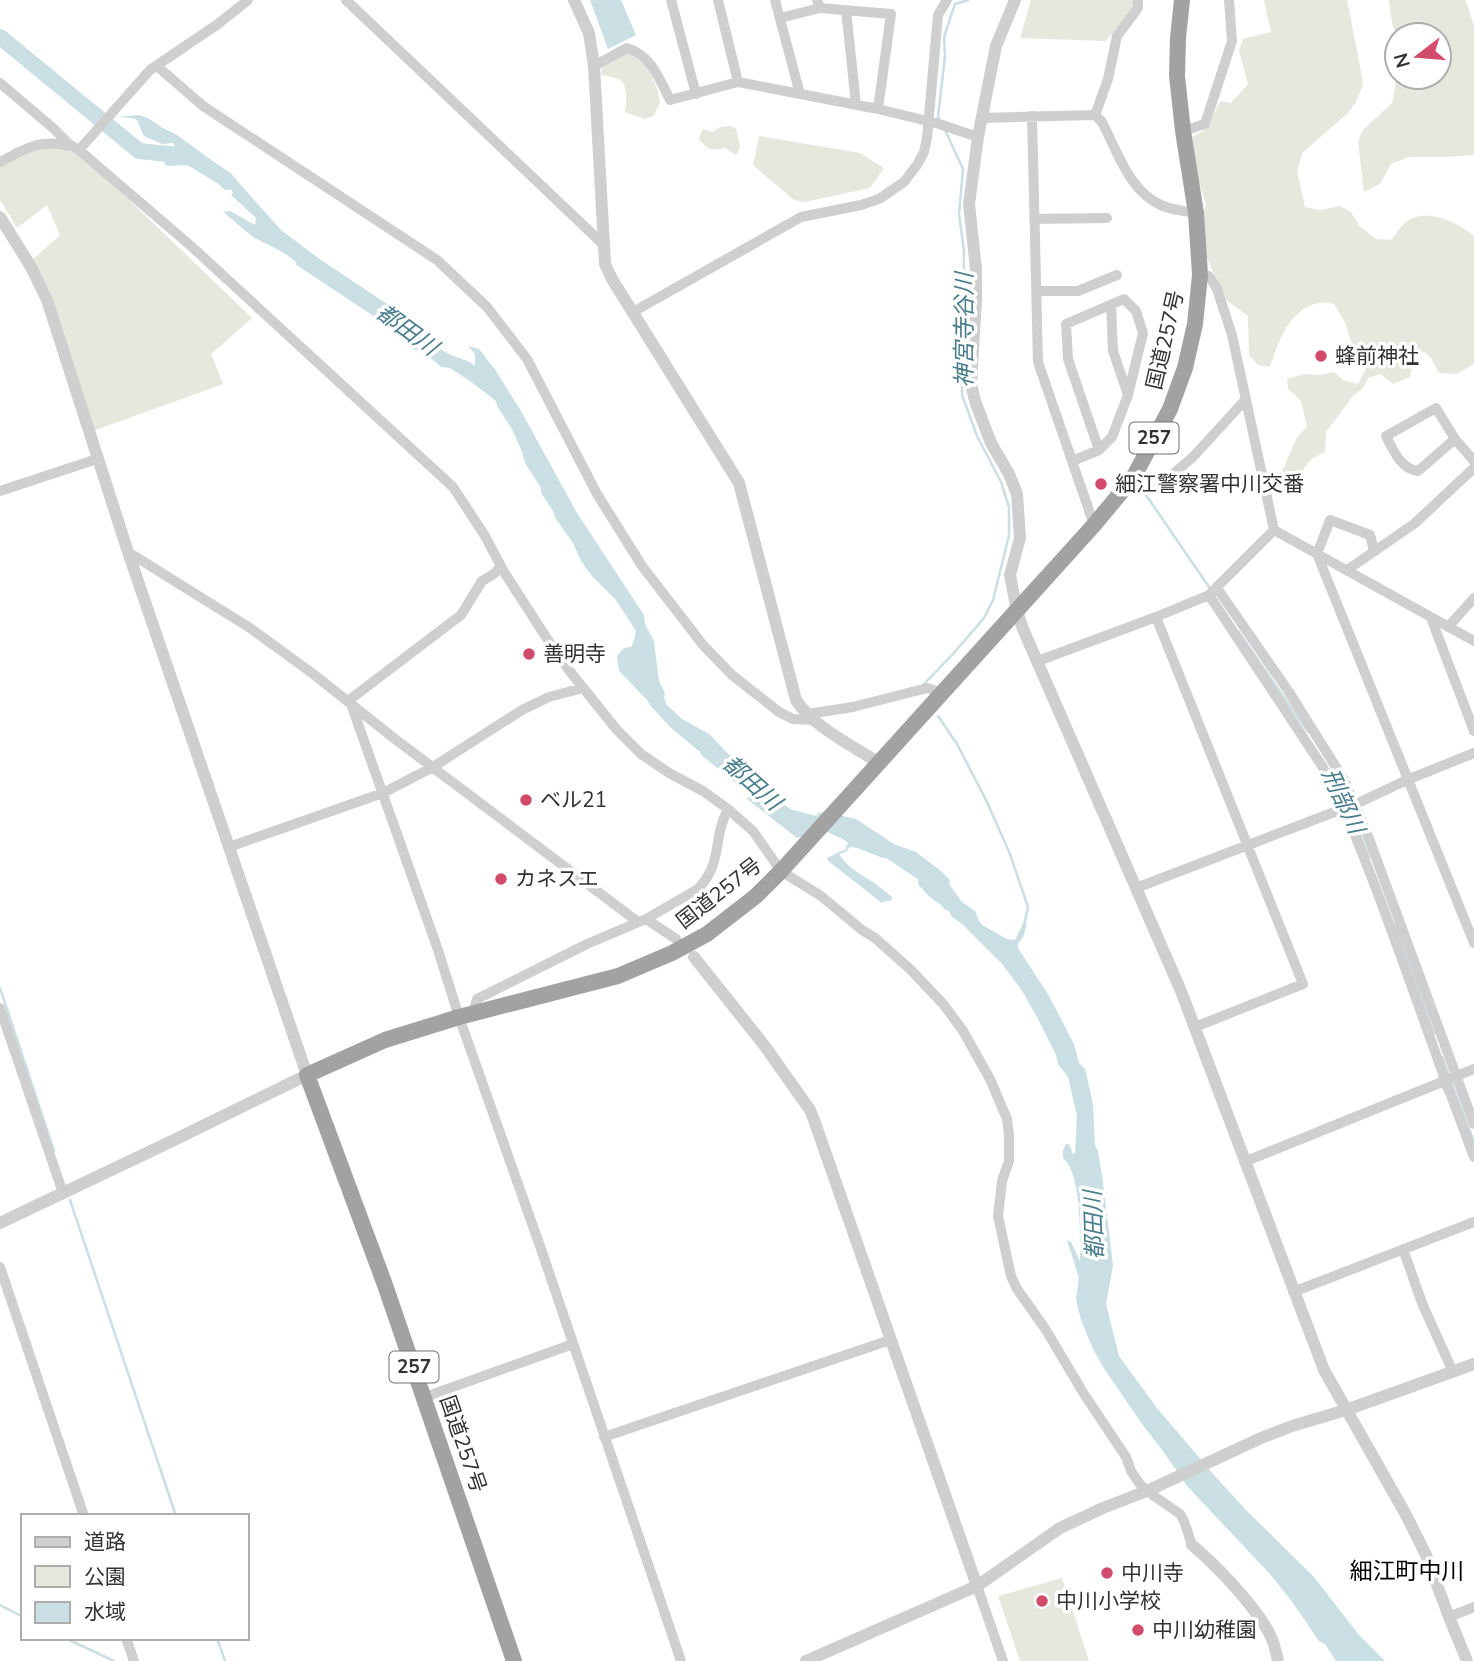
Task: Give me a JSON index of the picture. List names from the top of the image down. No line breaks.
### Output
{"streets":{"highway":["国道257号","257"]},"districts":["細江町中川"],"water":["都田川","神宮寺谷川","刑部川"],"places":["蜂前神社","細江警察署中川交番","善明寺","ベル21","カネスエ","中川寺","中川小学校","中川幼稚園"],"legend":["道路","公園","水域"],"north":"left"}
